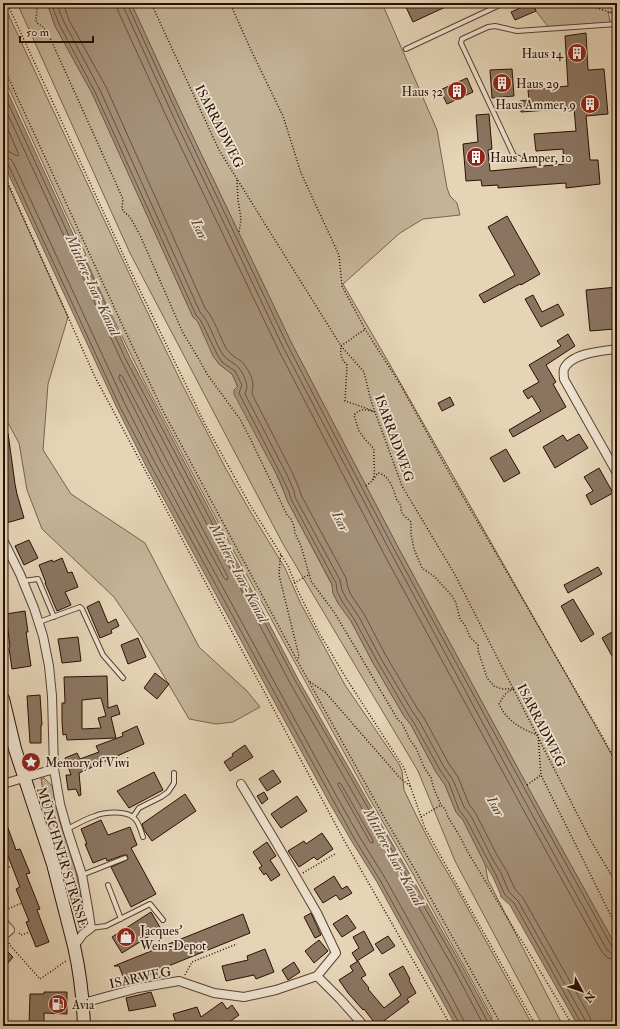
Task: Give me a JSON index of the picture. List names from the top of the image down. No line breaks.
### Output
{"streets":{"main road":["MÜNCHNER STRASSE"],"street":["ISARWEG"],"path":["ISARRADWEG"]},"crossings":[["MÜNCHNER STRASSE","ISARWEG"]],"water":["Isar","Mittlere-Isar-Kanal"],"places":{"building":["Haus 14","Haus 29","Haus 32","Haus Ammer, 9","Haus Amper, 10"],"place":["Memory of Viwi"],"shop":["Jacques' Wein-Depot"],"fuel station":["Avia"]},"scale_bar":"50 m","north":"bottom right"}
